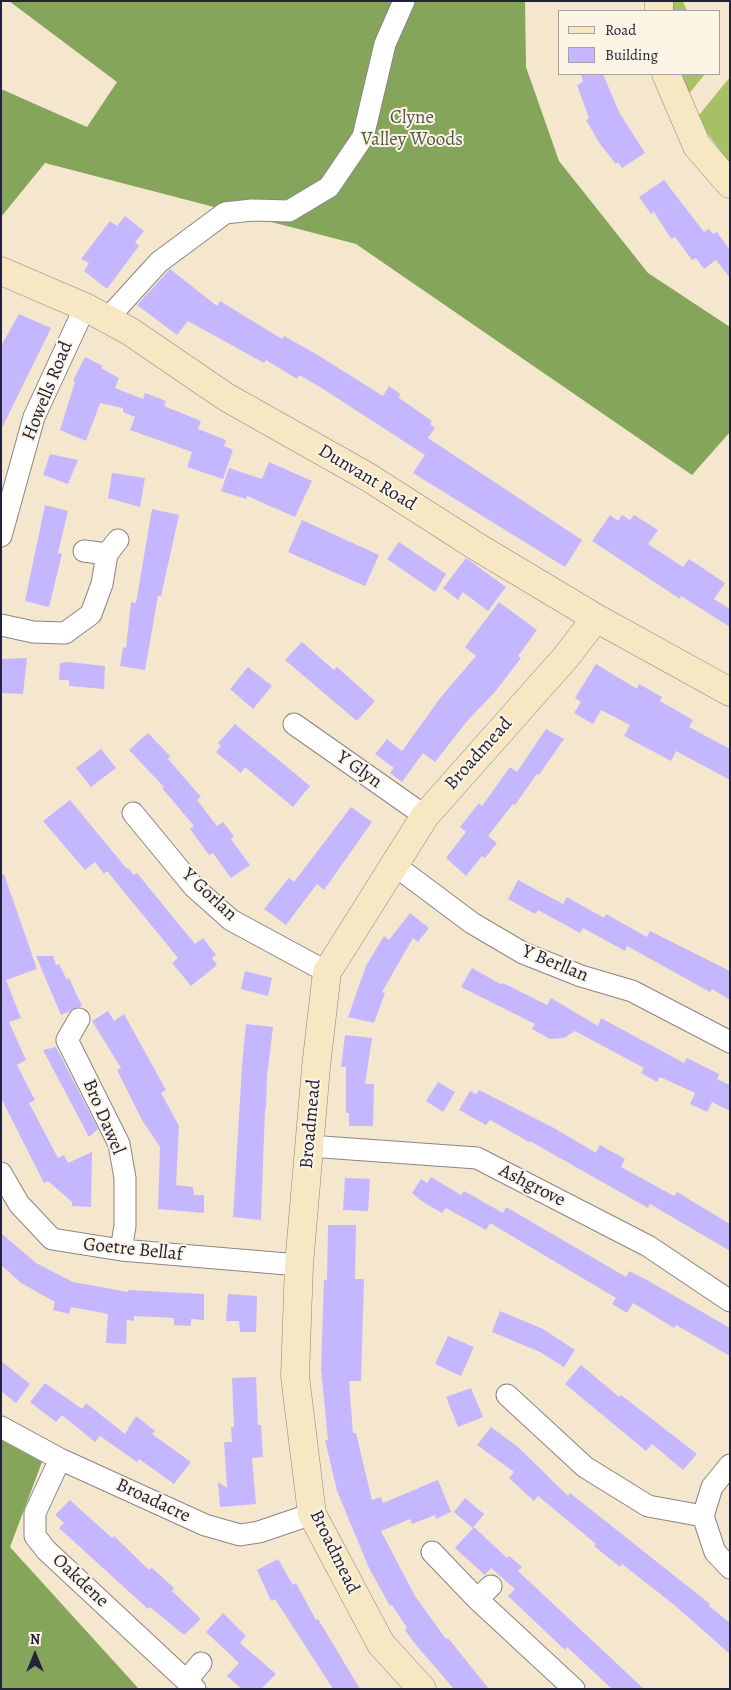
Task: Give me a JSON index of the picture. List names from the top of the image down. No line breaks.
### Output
{"streets":{"street":["Howells Road","Dunvant Road","Broadmead","Y Glyn","Y Gorlan","Y Berllan","Bro Dawel","Ashgrove","Goetre Bellaf","Broadacre","Oakdene"]},"crossings":[["Howells Road","Dunvant Road"],["Dunvant Road","Broadmead"],["Broadmead","Y Glyn"],["Broadmead","Y Gorlan"],["Broadmead","Y Berllan"],["Broadmead","Ashgrove"],["Broadmead","Goetre Bellaf"],["Broadmead","Broadacre"],["Bro Dawel","Goetre Bellaf"],["Broadacre","Oakdene"]],"parks":["Clyne Valley Woods"],"legend":["Road","Building"],"north":"top"}
